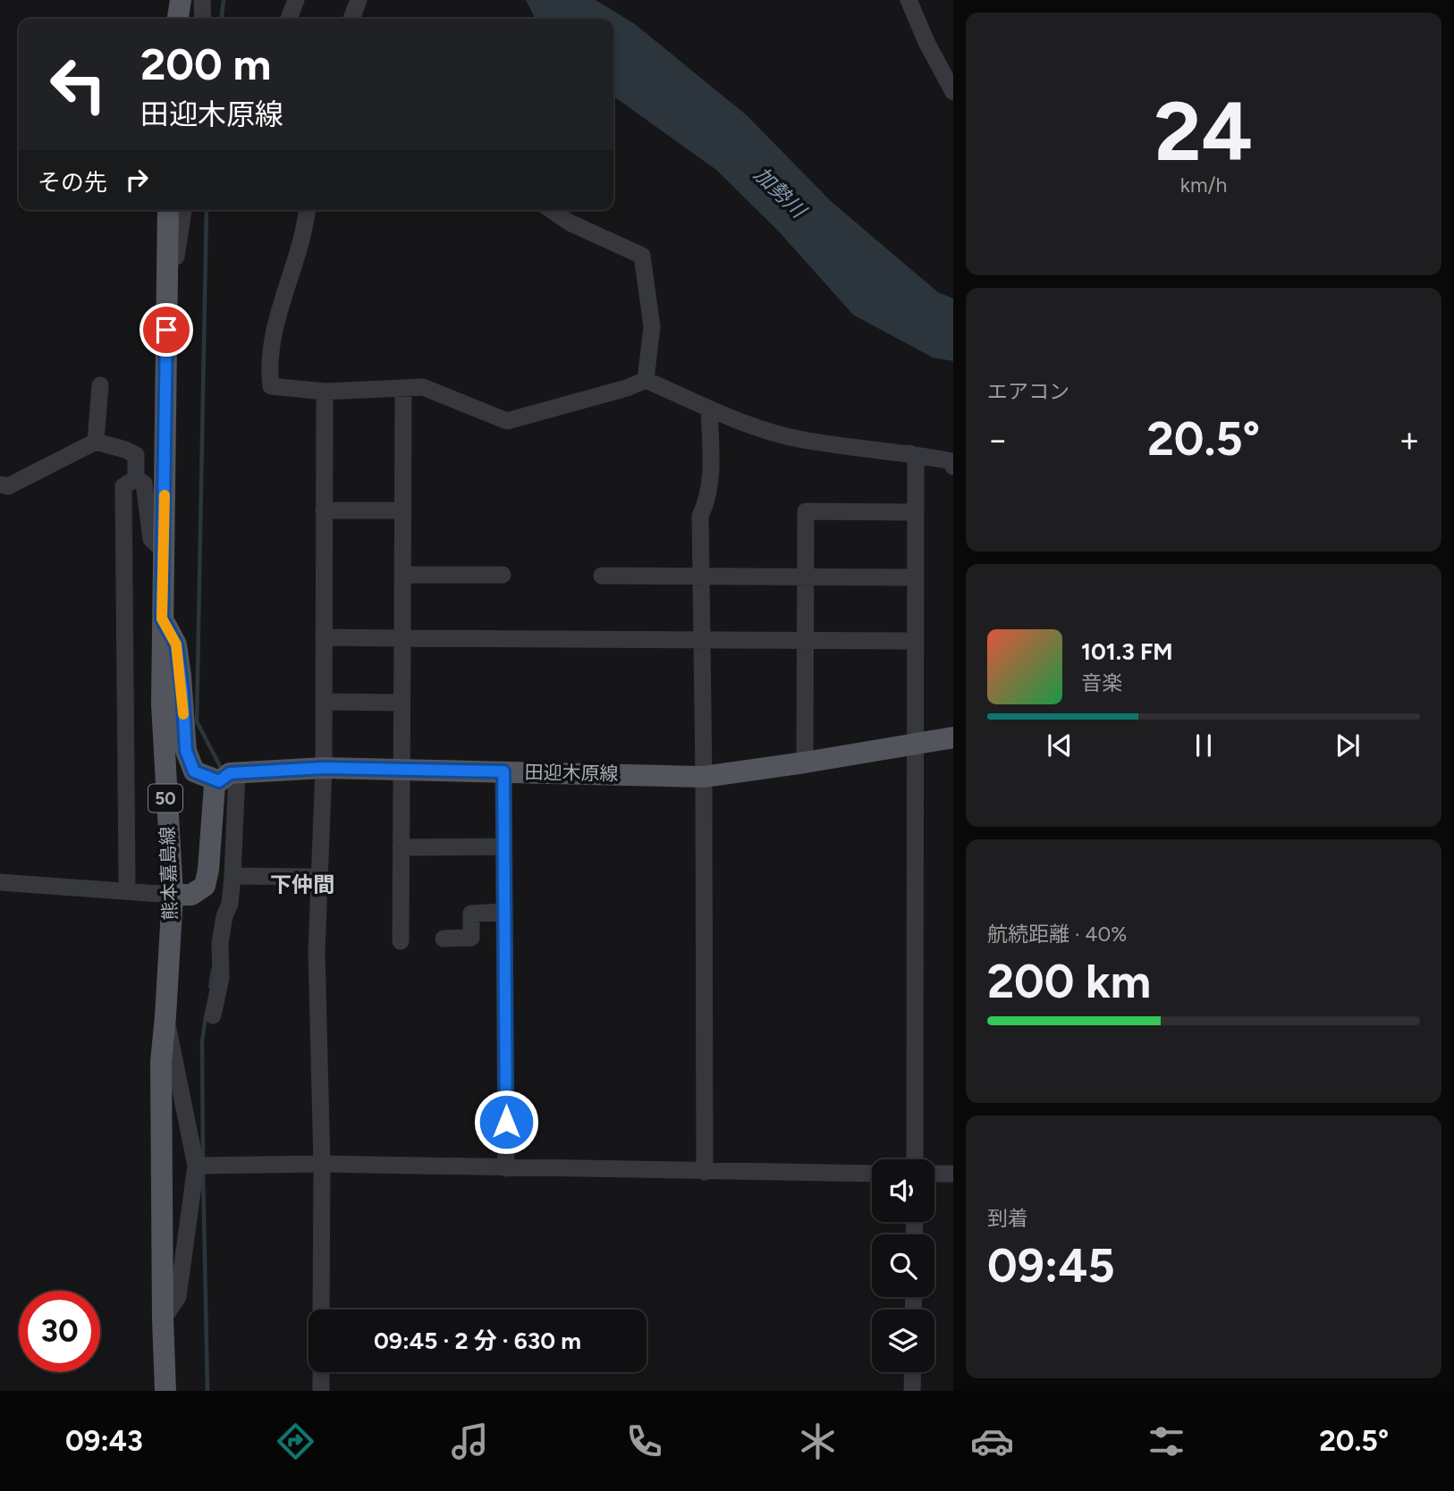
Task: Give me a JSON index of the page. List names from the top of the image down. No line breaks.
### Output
{"streets":{"main road":["田迎木原線","50","熊本嘉島線"]},"districts":["下仲間"],"water":["加勢川"],"page":{"tile":[["24","km/h"],"エアコン",["航続距離 · 40%","200 km"],["到着","09:45"]],"turn":["200 m","田迎木原線"],"then":"その先","heat":["−","20.5°","+"],"song":["101.3 FM","音楽"],"limit":"30","trip":"09:45 · 2 分 · 630 m","tabs":["09:43","20.5°"]}}
